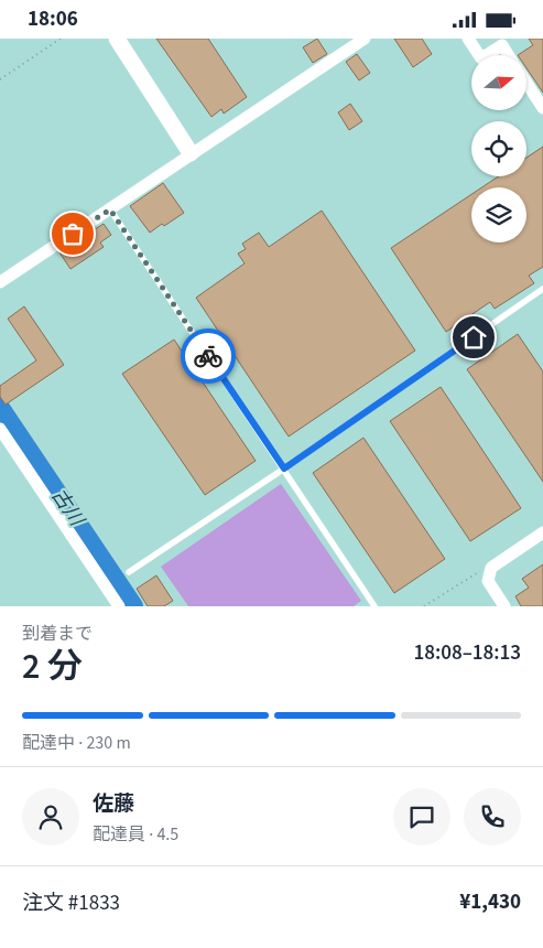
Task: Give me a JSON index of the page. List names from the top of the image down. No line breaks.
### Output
{"water":["古川"],"north":"right","page":{"status":"18:06","heading":["2 分","到着まで","18:08–18:13"],"panel":["佐藤","配達員 · 4.5","注文 #1833","¥1,430"],"bar":"配達中 · 230 m"}}
